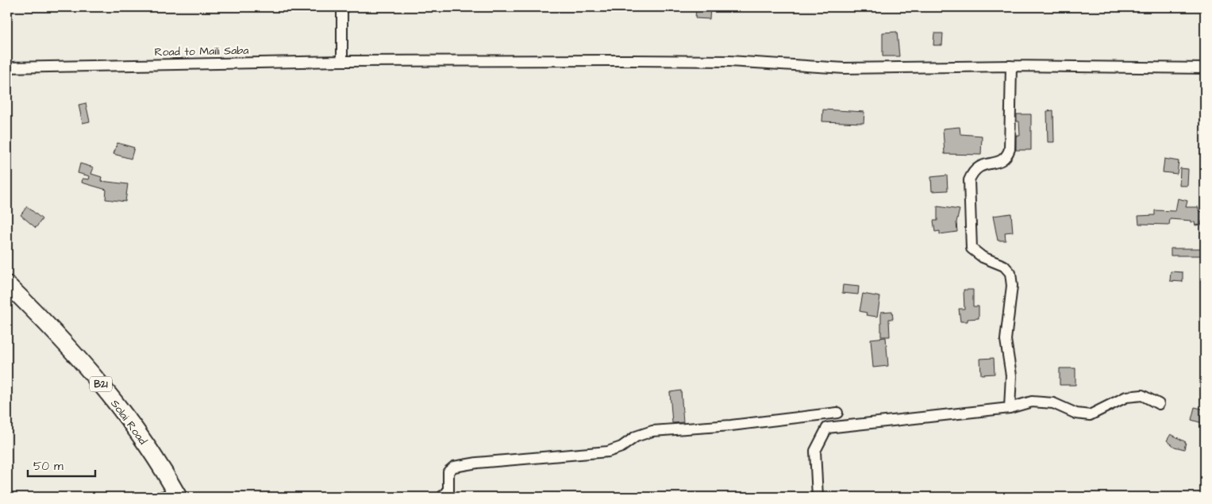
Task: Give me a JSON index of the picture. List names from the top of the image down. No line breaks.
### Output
{"streets":{"highway":["B21","Solai Road"],"street":["Road to Maili Saba"]},"scale_bar":"50 m"}
